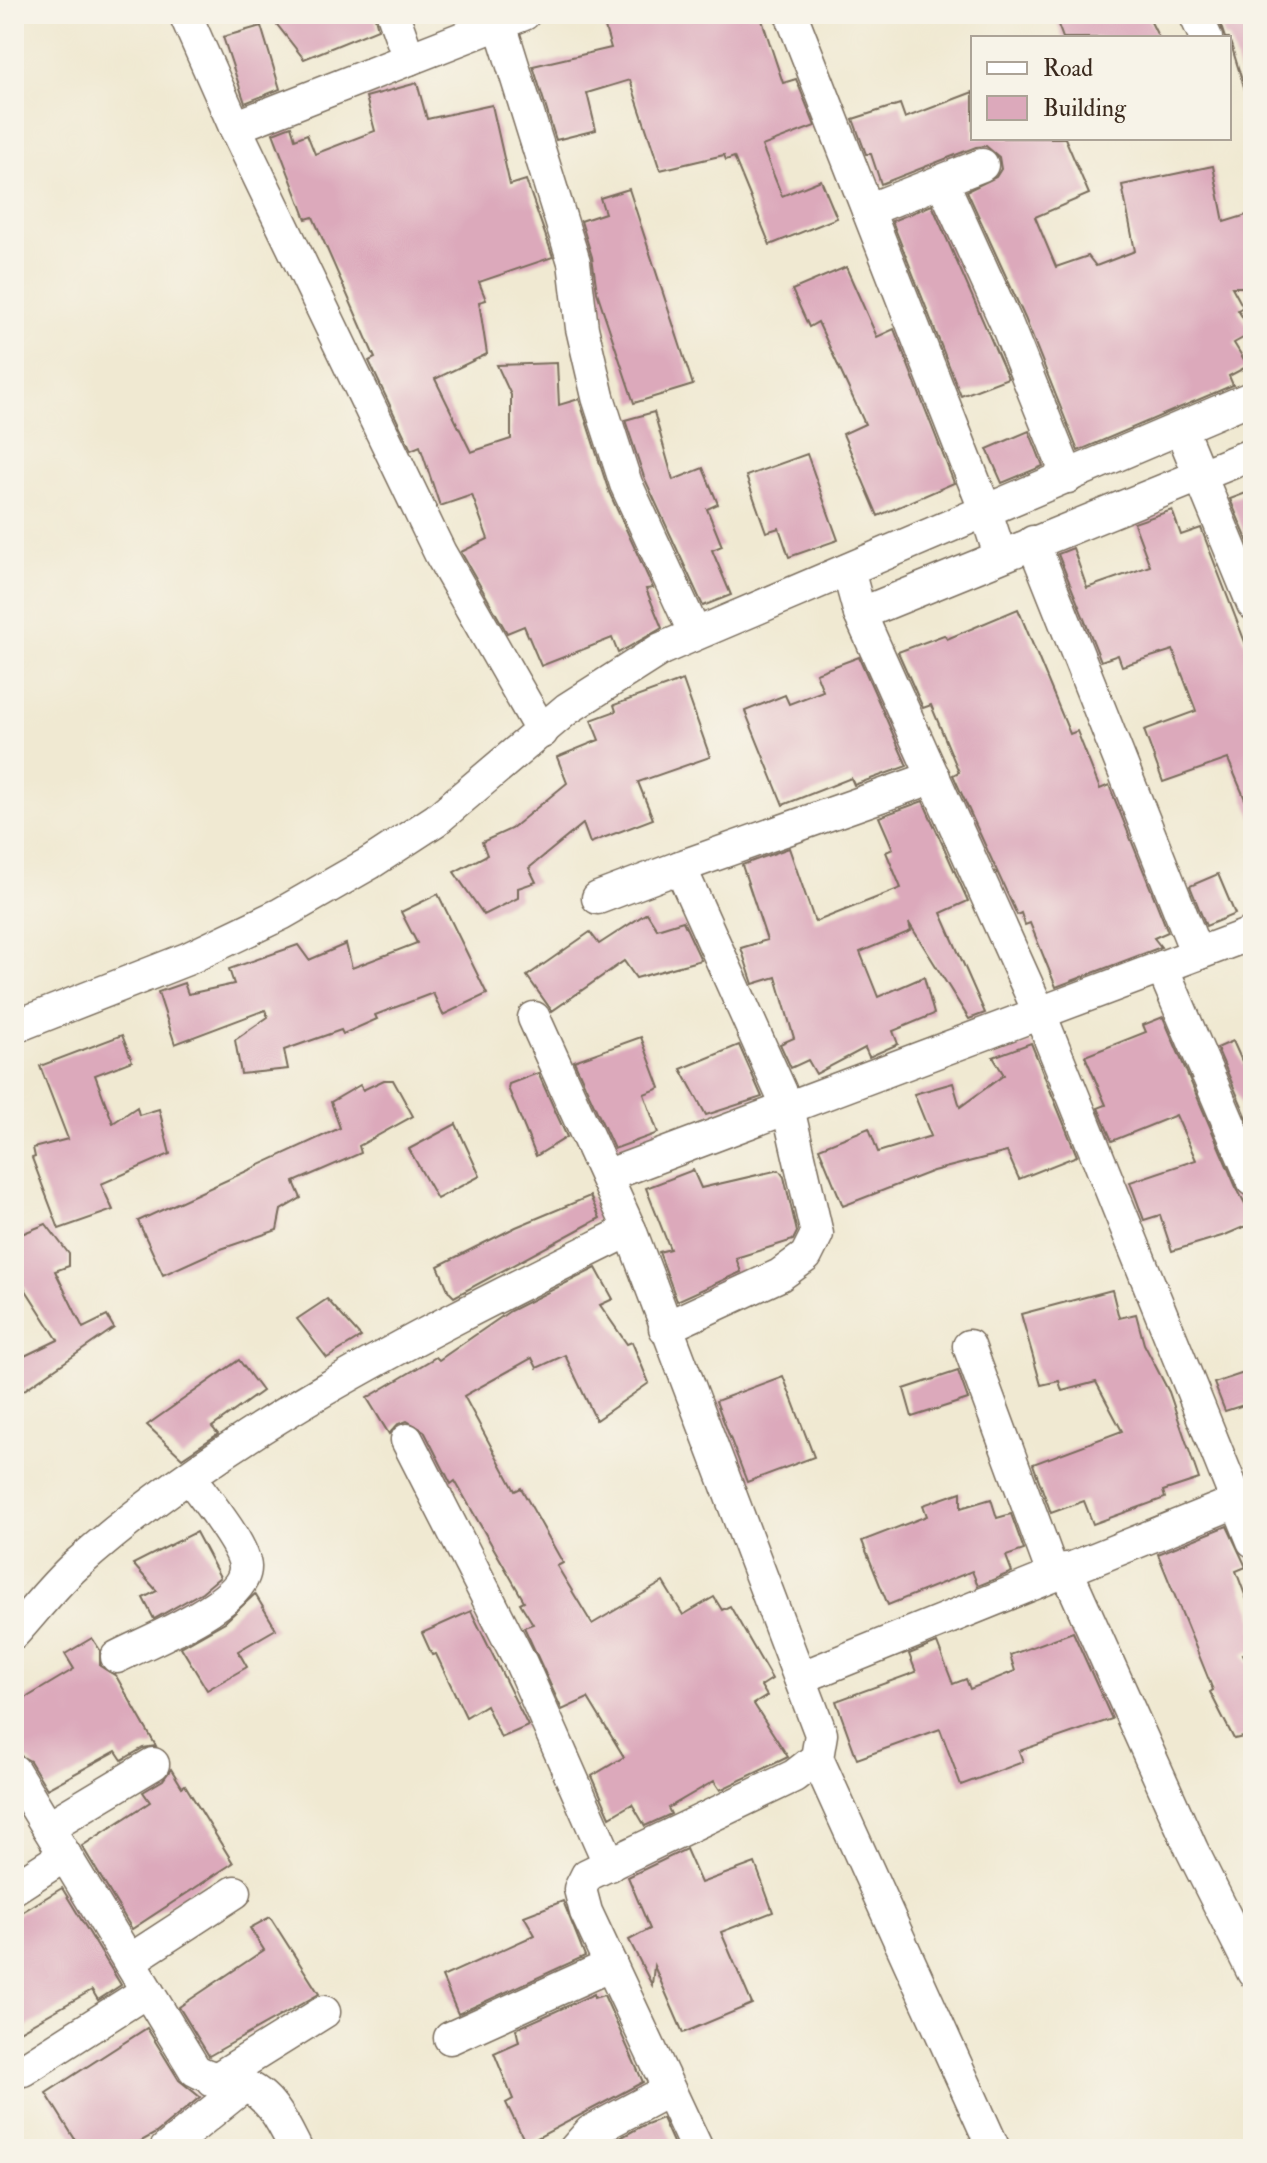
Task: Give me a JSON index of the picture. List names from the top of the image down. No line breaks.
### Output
{"legend":["Road","Building"]}
